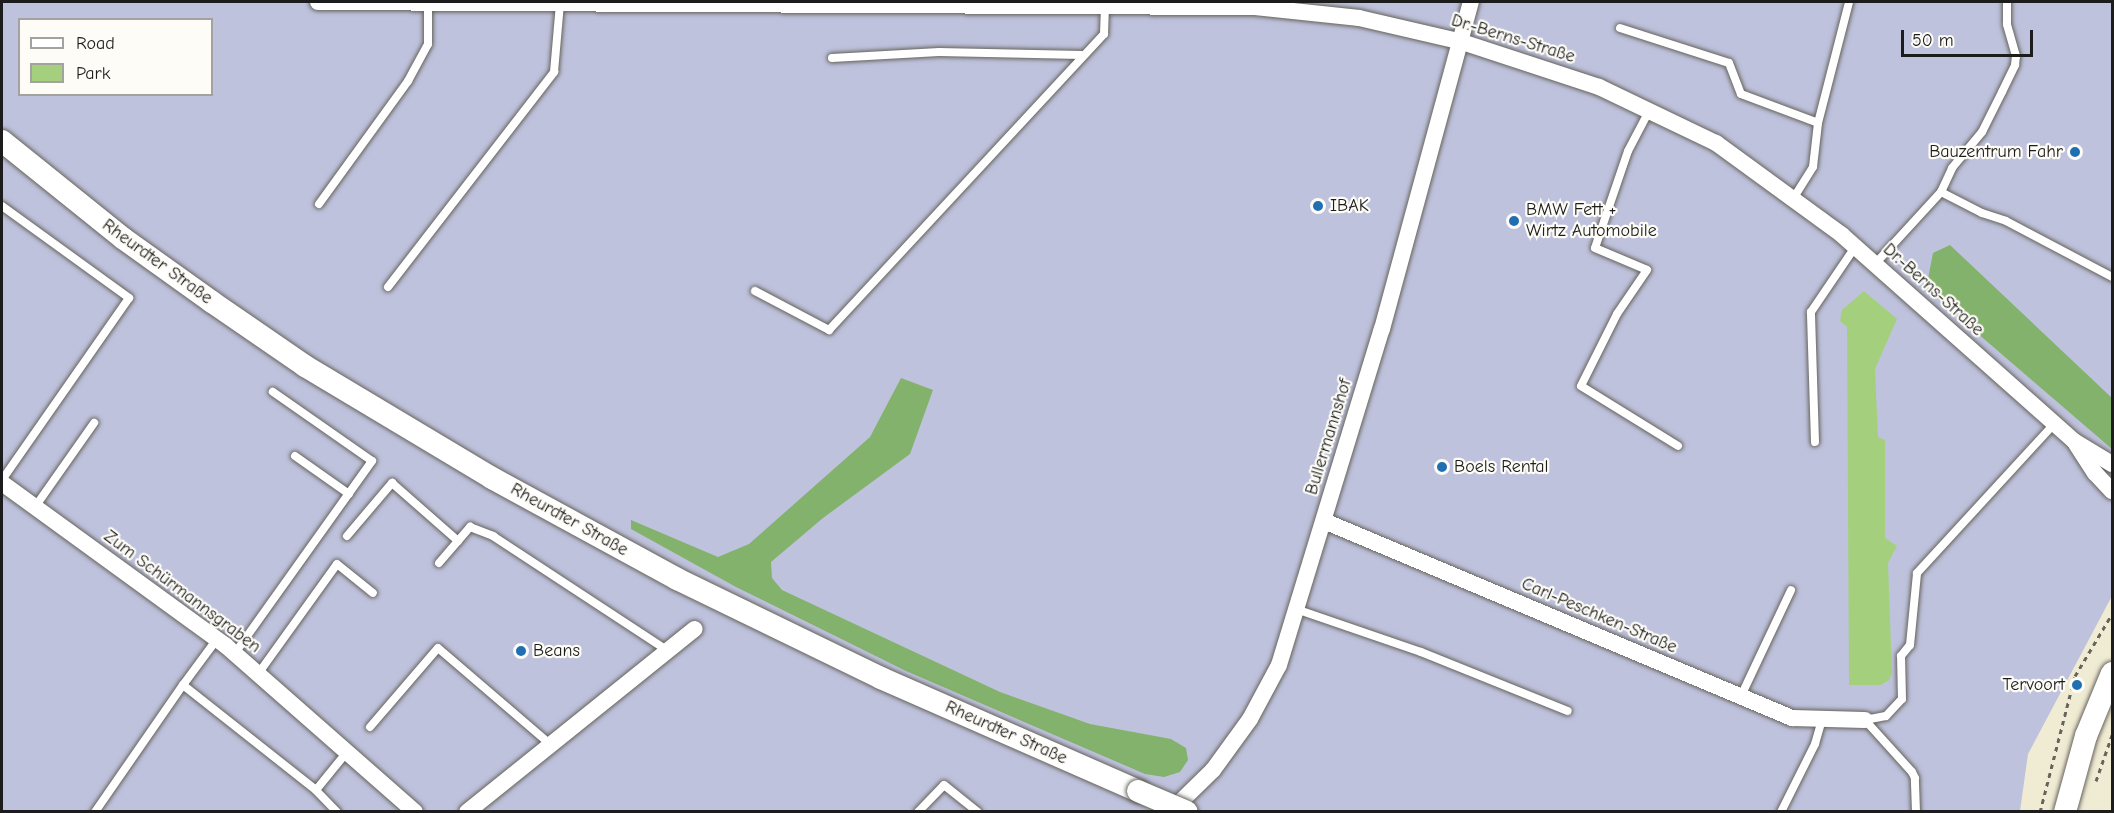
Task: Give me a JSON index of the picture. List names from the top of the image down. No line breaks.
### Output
{"streets":{"main road":["Rheurdter Straße"],"street":["Dr.-Berns-Straße","Bullermannshof","Zum Schürmannsgraben","Carl-Peschken-Straße"]},"crossings":[["Dr.-Berns-Straße","Bullermannshof"],["Bullermannshof","Carl-Peschken-Straße"]],"places":["Bauzentrum Fahr","IBAK","BMW Fett + Wirtz Automobile","Boels Rental","Beans","Tervoort"],"legend":["Road","Park"],"scale_bar":"50 m"}
